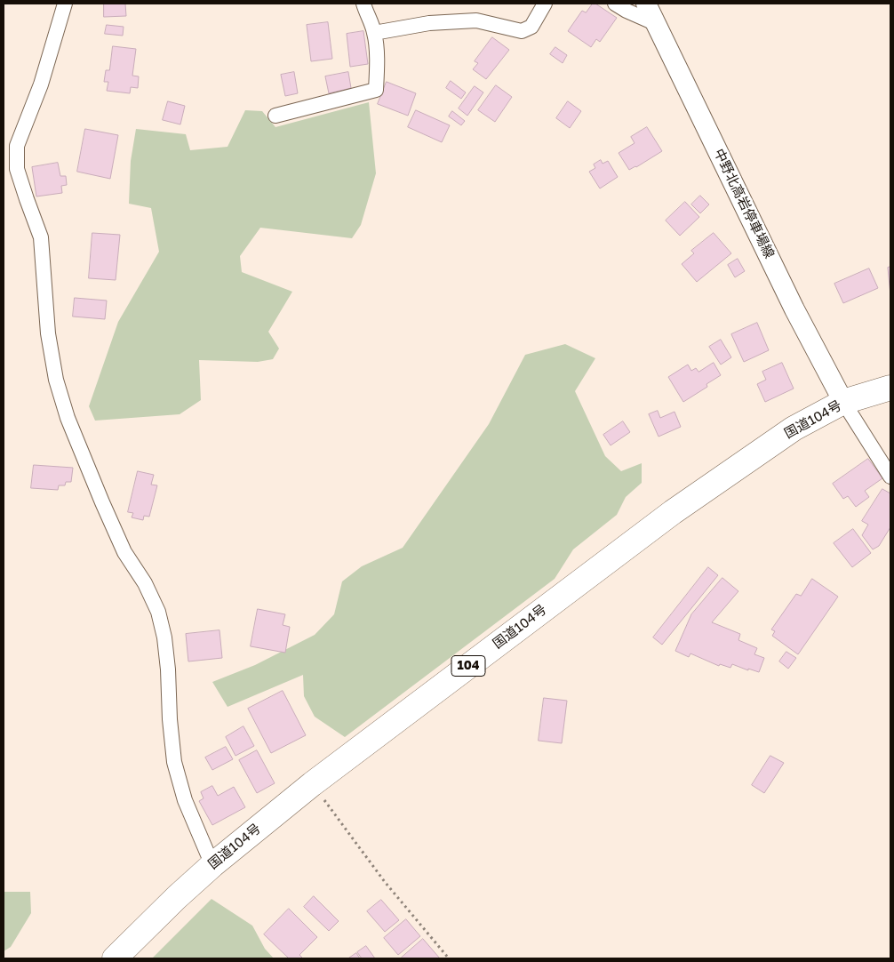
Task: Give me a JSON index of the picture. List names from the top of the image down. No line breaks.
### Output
{"streets":{"highway":["国道104号","104"],"main road":["中野北高岩停車場線"]},"crossings":[["中野北高岩停車場線","国道104号"]]}
